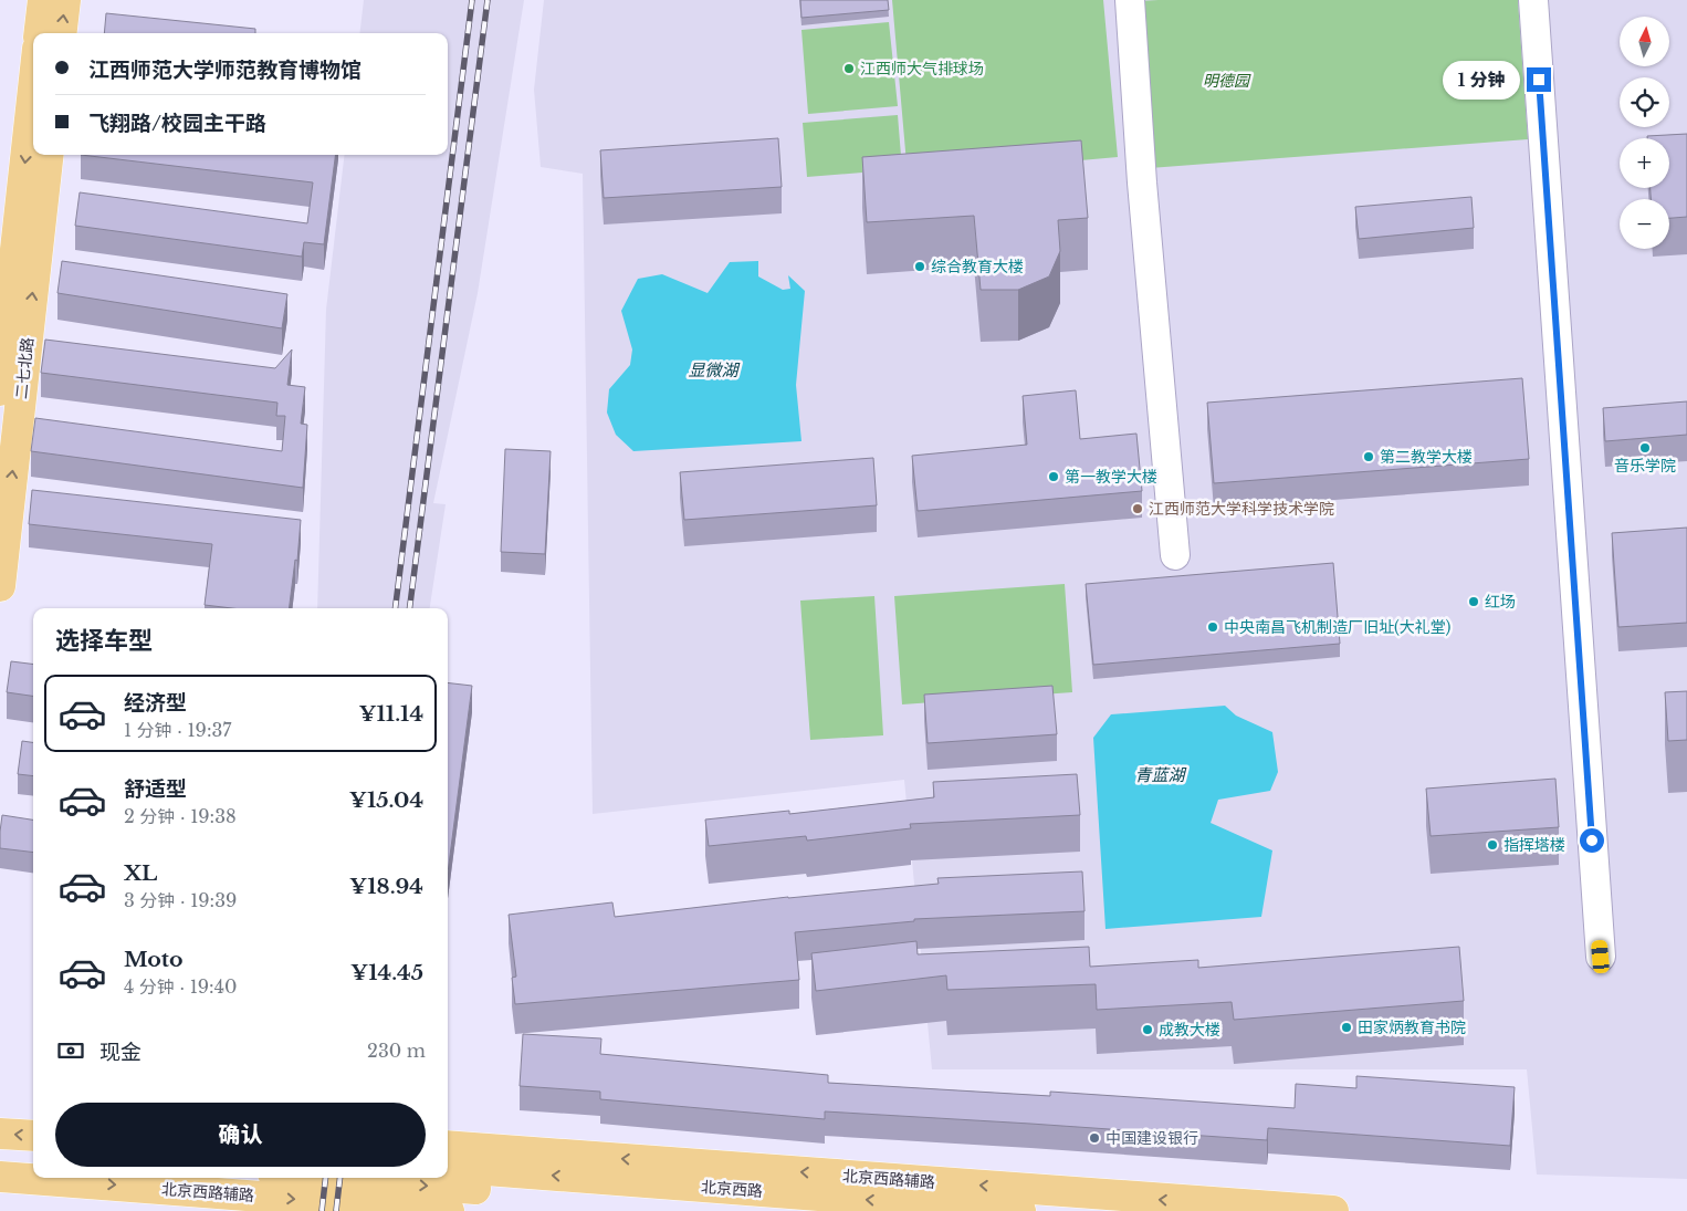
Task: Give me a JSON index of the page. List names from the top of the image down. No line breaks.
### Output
{"streets":{"main road":["二七北路","北京西路辅路","北京西路"]},"water":["显微湖","青蓝湖"],"parks":["明德园"],"places":["江西师大气排球场","综合教育大楼","音乐学院","第二教学大楼","第一教学大楼","江西师范大学科学技术学院","红场","中央南昌飞机制造厂旧址(大礼堂)","指挥塔楼","田家炳教育书院","成教大楼","中国建设银行"],"north":"top","page":{"map_buttons":["+","−"],"banner":["江西师范大学师范教育博物馆","飞翔路/校园主干路"],"bubble":"1 分钟","heading":"选择车型","list":[{"name":"经济型","note":"1 分钟 · 19:37","value":"¥11.14"},{"name":"舒适型","note":"2 分钟 · 19:38","value":"¥15.04"},{"name":"XL","note":"3 分钟 · 19:39","value":"¥18.94"},{"name":"Moto","note":"4 分钟 · 19:40","value":"¥14.45"}],"pay":["现金","230 m"],"buttons":"确认"}}
